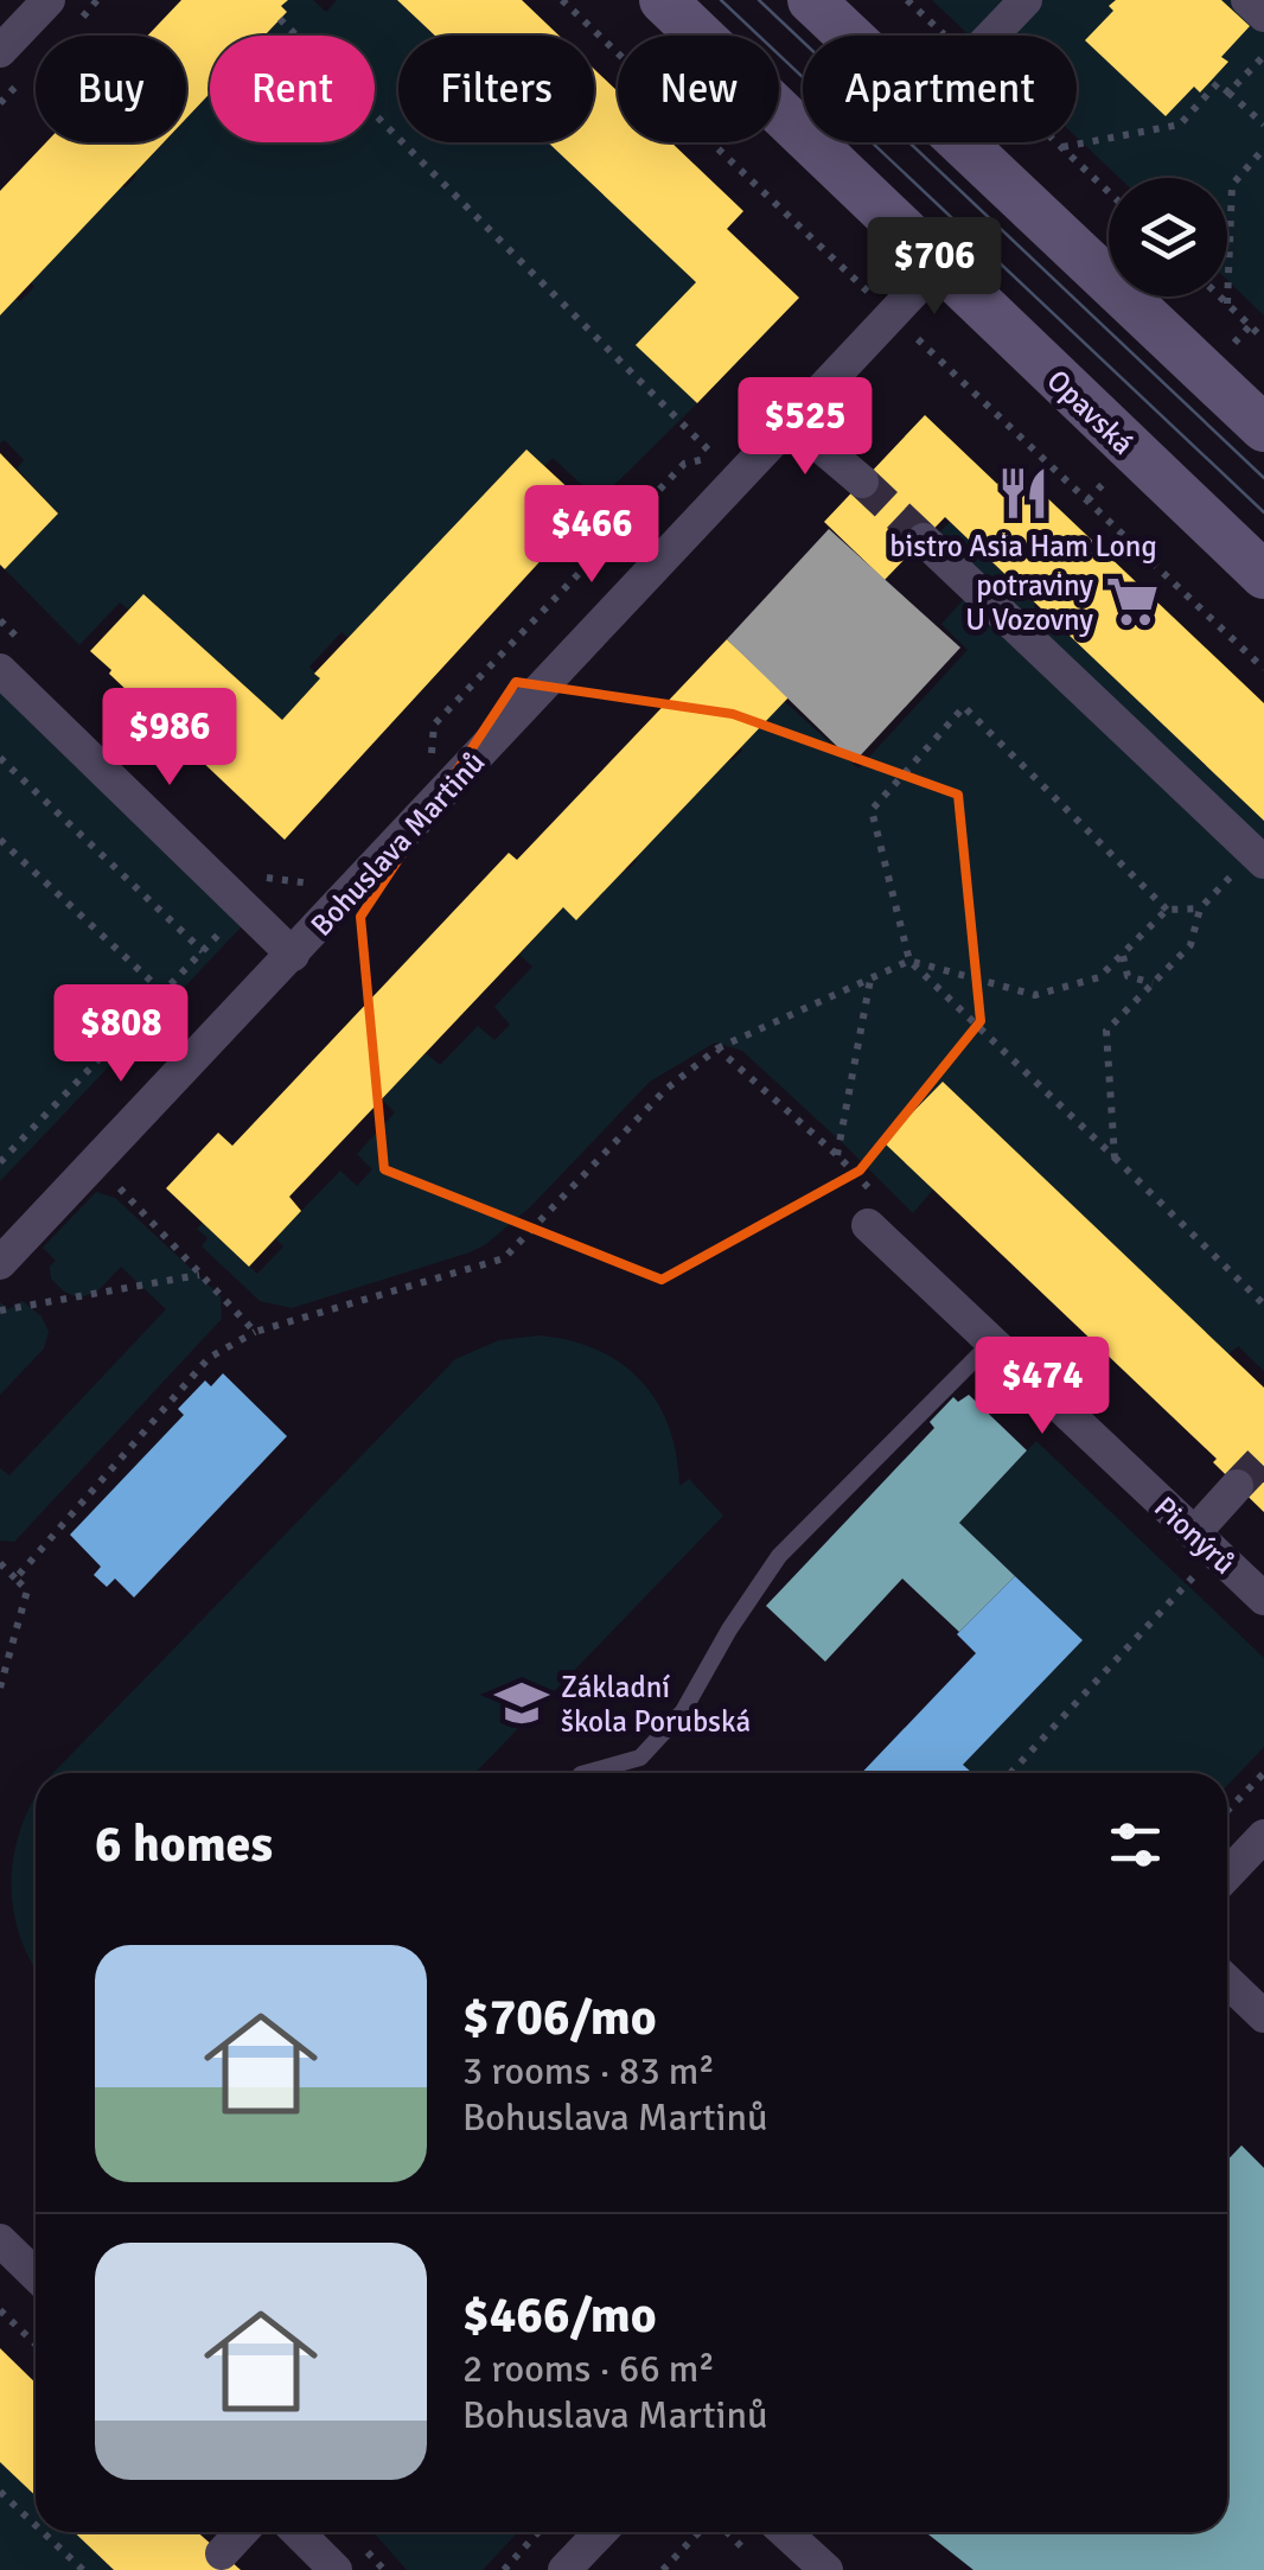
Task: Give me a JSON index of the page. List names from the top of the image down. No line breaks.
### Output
{"streets":{"main road":["Opavská"],"street":["Bohuslava Martinů","Pionýrů"]},"crossings":[["Opavská","Bohuslava Martinů"]],"places":{"restaurant":["bistro Asia Ham Long"],"supermarket":["potraviny U Vozovny"],"school or university":["Základní škola Porubská"]},"page":{"chip":["Buy","Rent","Filters","New","Apartment"],"price":["$706","$525","$466","$986","$808","$474"],"heading":"6 homes","list":[{"name":"$706/mo","note":"3 rooms · 83 m² · Bohuslava Martinů"},{"name":"$466/mo","note":"2 rooms · 66 m² · Bohuslava Martinů"}]}}
